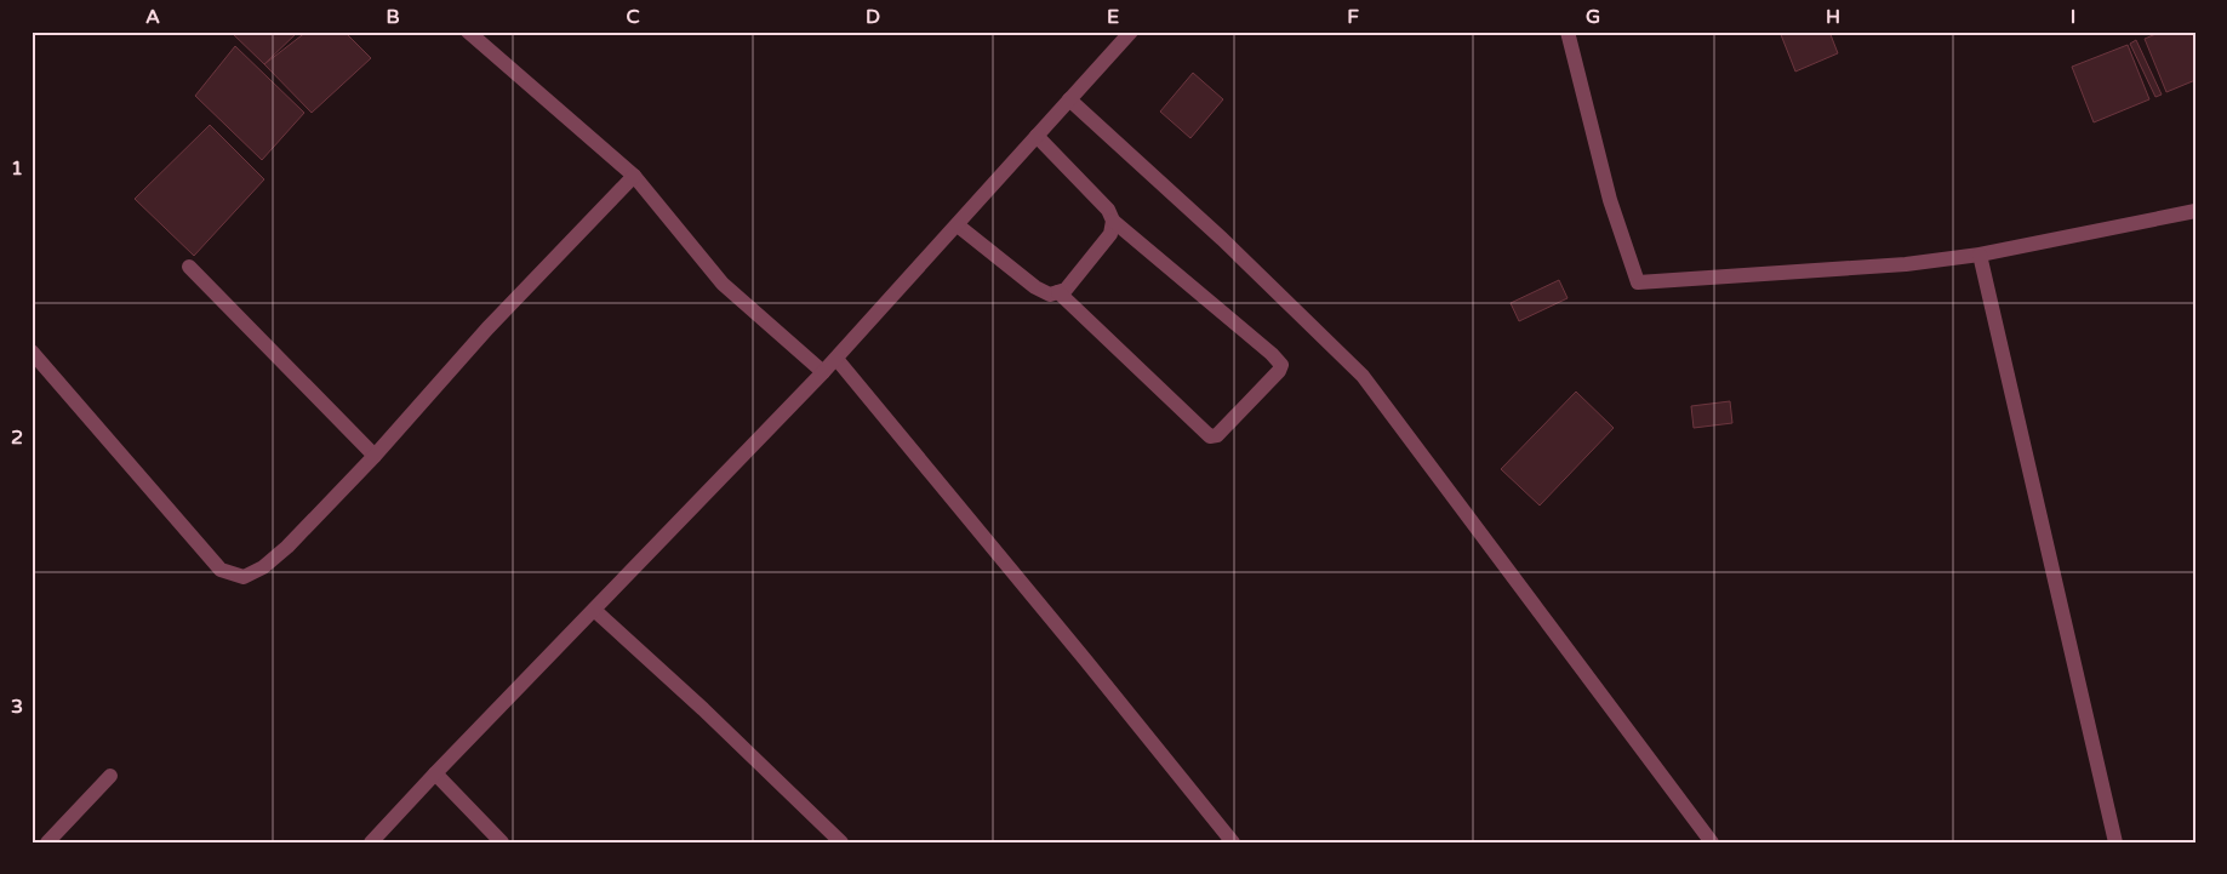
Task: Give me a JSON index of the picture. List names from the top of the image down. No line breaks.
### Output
{"grid":{"columns":["A","B","C","D","E","F","G","H","I"],"rows":["1","2","3"]}}
